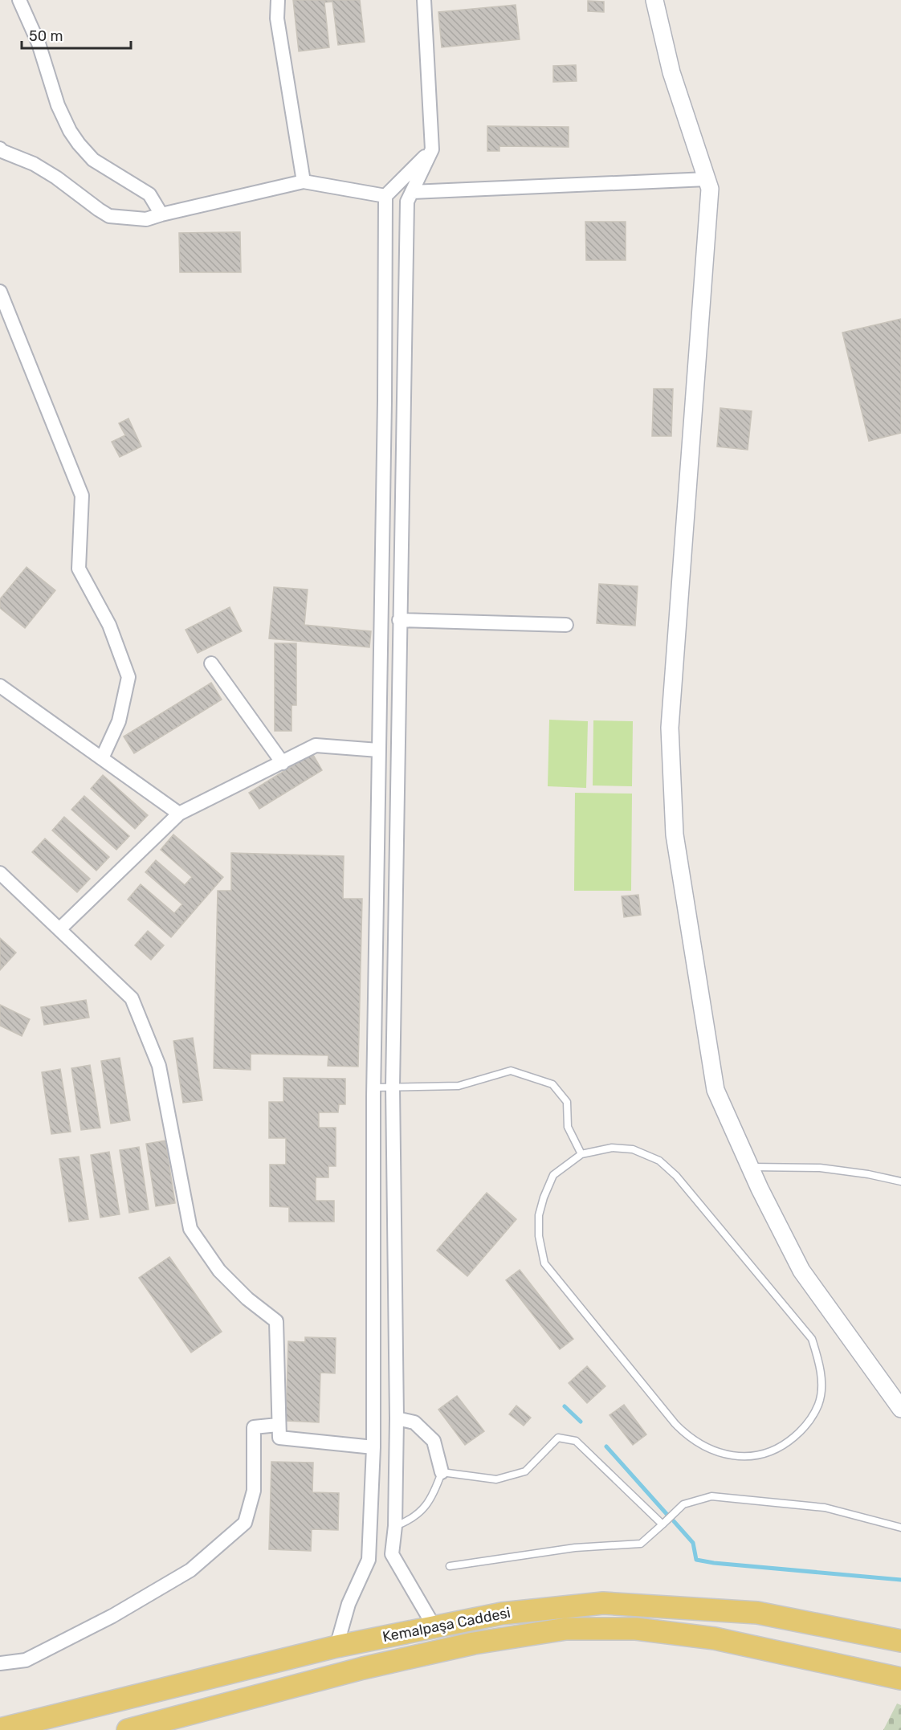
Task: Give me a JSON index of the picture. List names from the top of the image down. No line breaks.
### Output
{"streets":{"main road":["Kemalpaşa Caddesi"]},"scale_bar":"50 m"}
